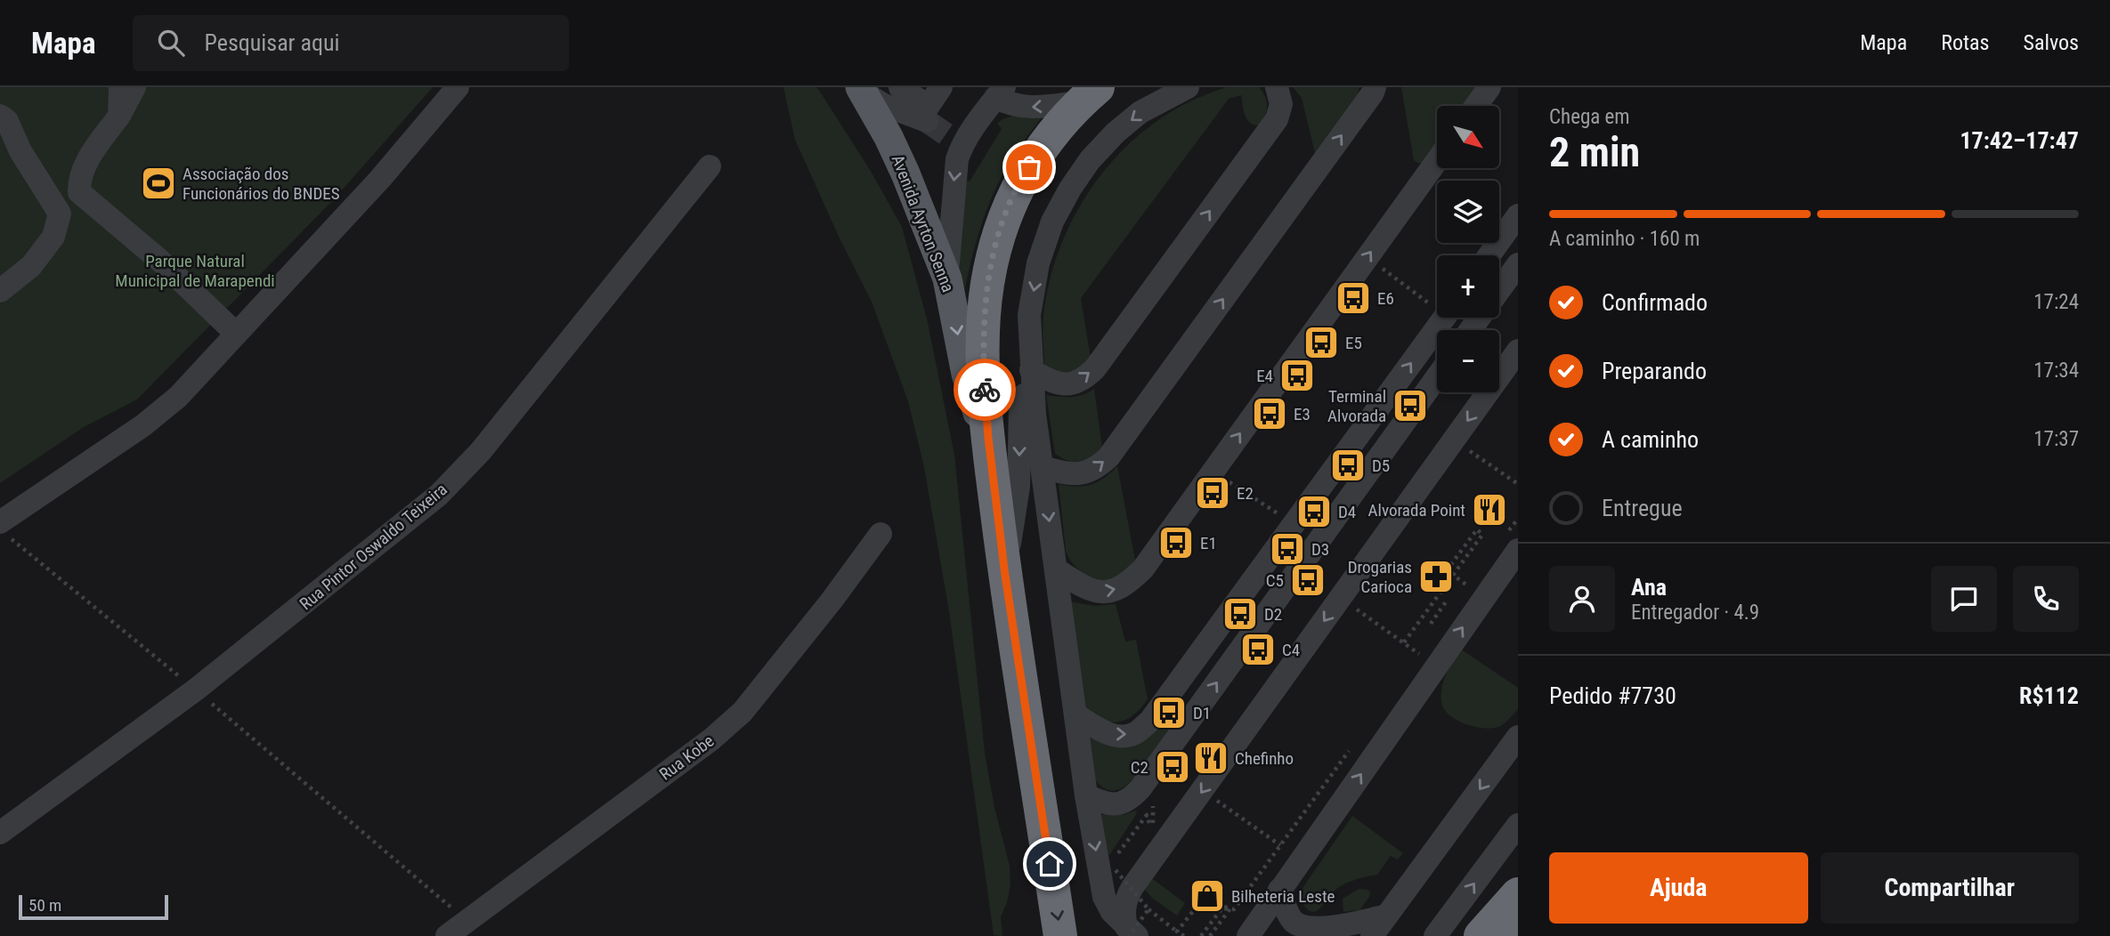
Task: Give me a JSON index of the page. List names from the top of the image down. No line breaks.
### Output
{"streets":{"highway":["Avenida Ayrton Senna"],"street":["Rua Pintor Oswaldo Teixeira","Rua Kobe"]},"one_way":["Avenida Ayrton Senna"],"parks":["Parque Natural Municipal de Marapendi"],"places":{"sports":["Associação dos Funcionários do BNDES"],"bus stop":["E6","E5","E4","Terminal Alvorada","E3","D5","E2","D4","E1","D3","C5","D2","C4","D1","C2"],"restaurant":["Alvorada Point","Chefinho"],"pharmacy":["Drogarias Carioca"],"shop":["Bilheteria Leste"]},"scale_bar":"50 m","north":"bottom right","page":{"header":"Mapa","search":"Pesquisar aqui","nav":["Mapa","Rotas","Salvos"],"heading":["2 min","Chega em","17:42–17:47"],"panel":["Ana","Entregador · 4.9","Pedido #7730","R$112"],"map_buttons":["+","−"],"bar":"A caminho · 160 m","list":[["Confirmado","17:24"],["Preparando","17:34"],["A caminho","17:37"],"Entregue"],"buttons":["Ajuda","Compartilhar"],"scale":"50 m"}}
